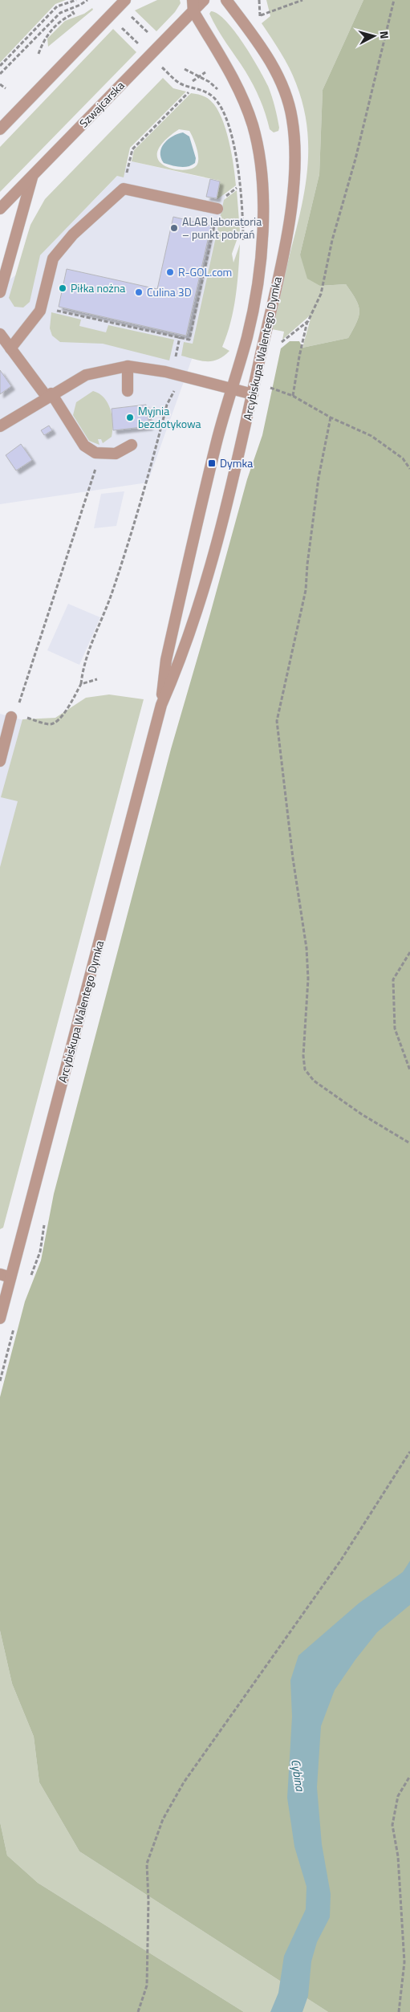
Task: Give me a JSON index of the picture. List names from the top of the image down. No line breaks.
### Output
{"streets":{"street":["Szwajcarska","Arcybiskupa Walentego Dymka"]},"crossings":[["Szwajcarska","Arcybiskupa Walentego Dymka"]],"water":["Cybina"],"places":{"other":["ALAB laboratoria – punkt pobrań","R-GOL.com","Piłka nożna","Culina 3D","Myjnia bezdotykowa"],"transit":["Dymka"]},"north":"right"}
